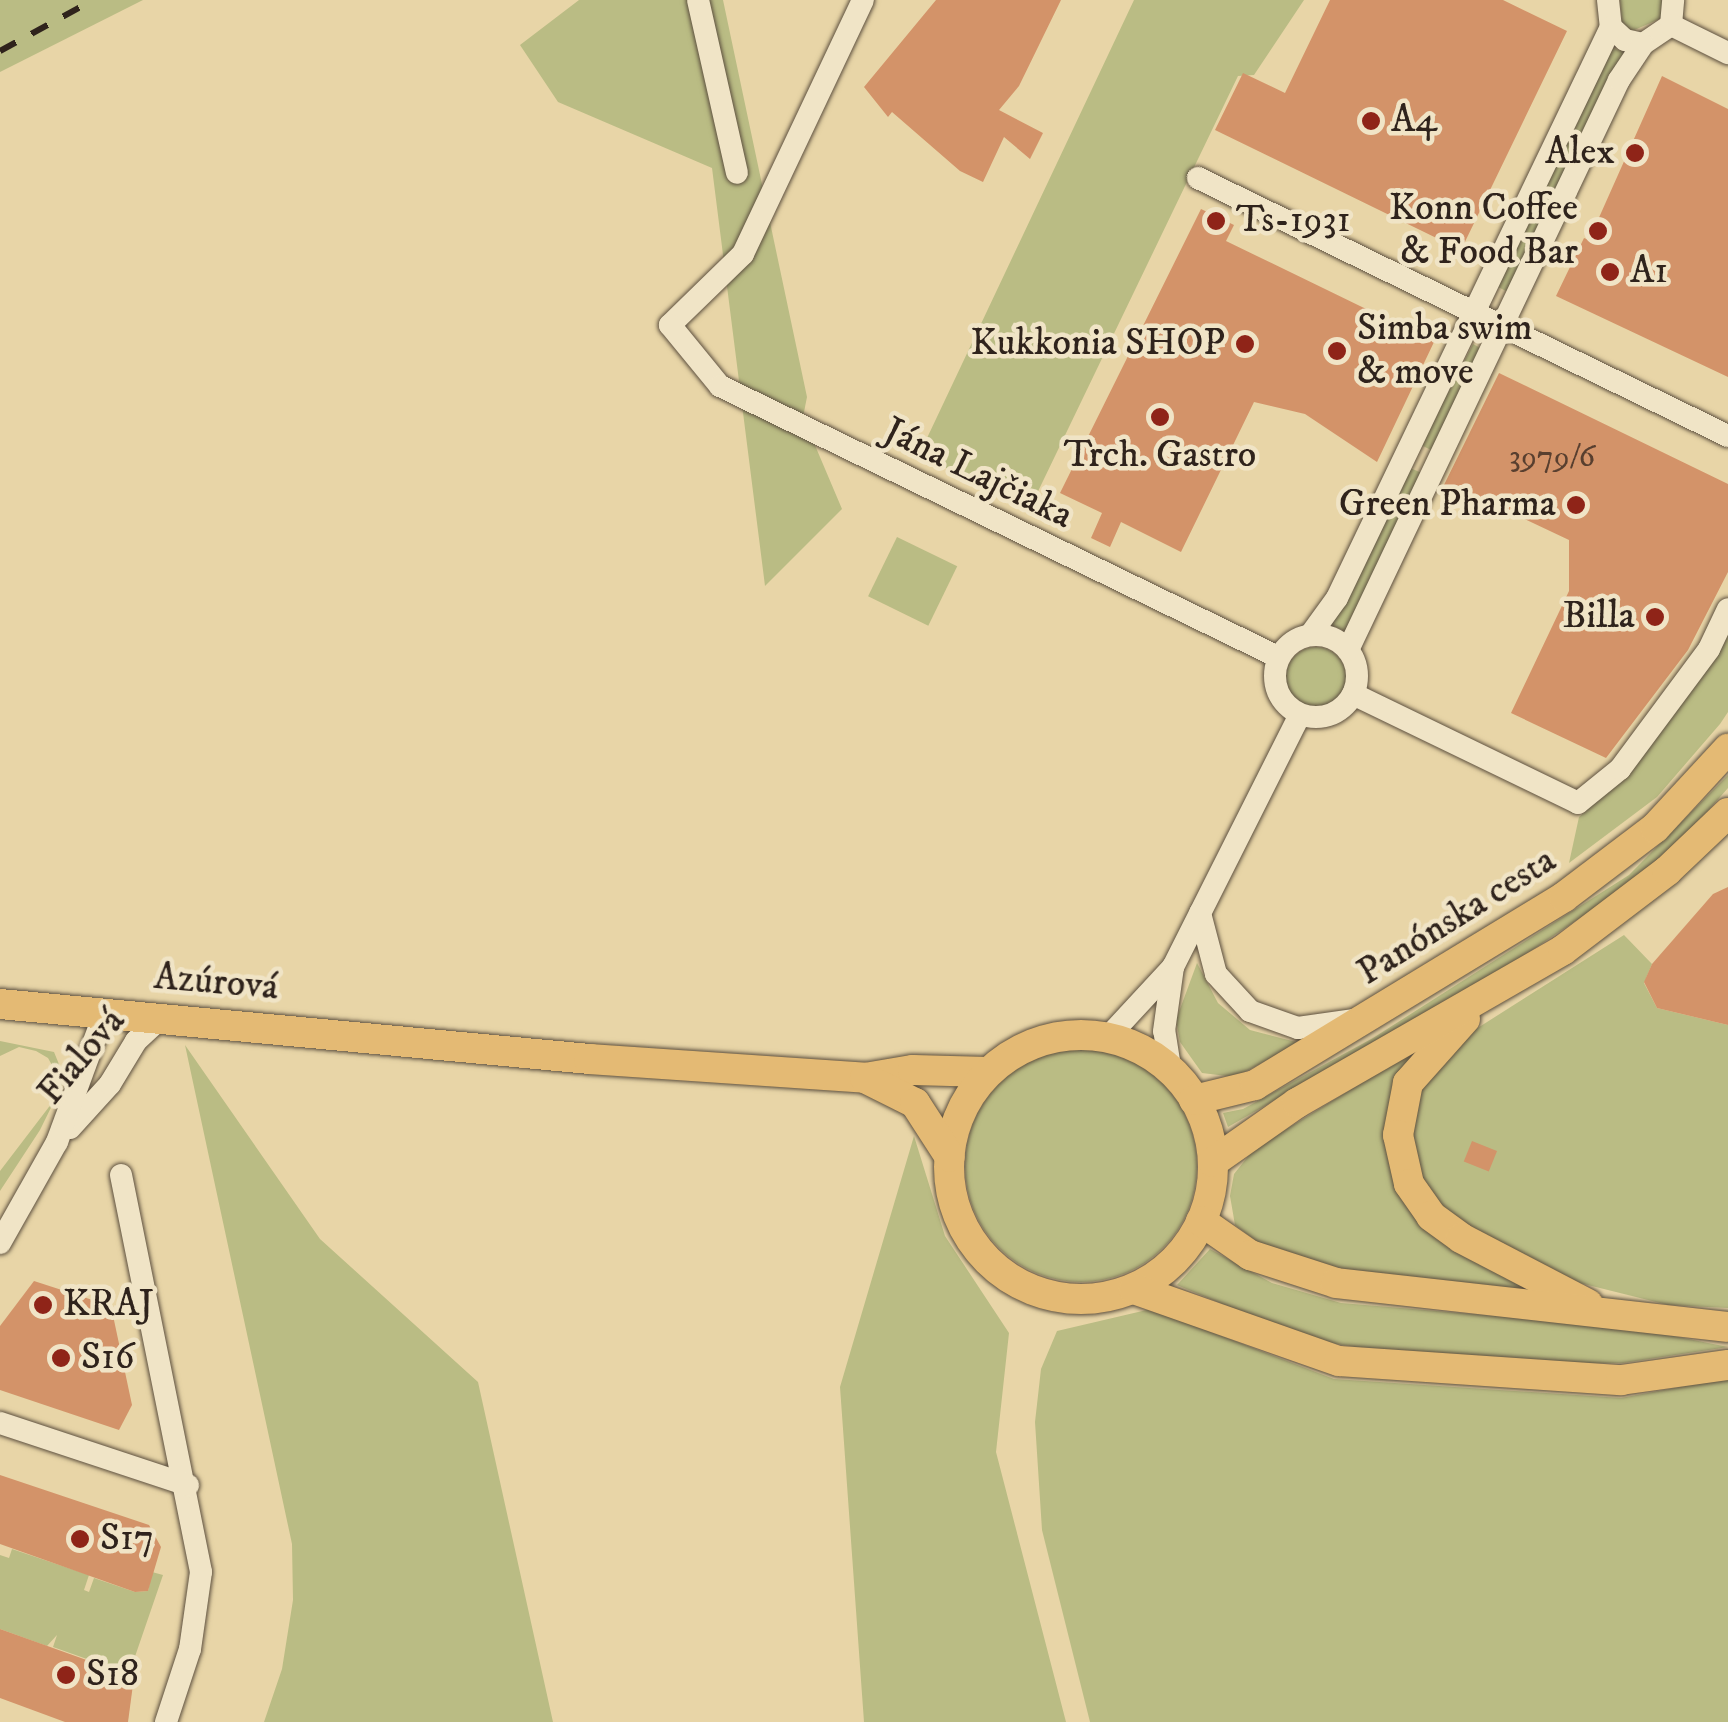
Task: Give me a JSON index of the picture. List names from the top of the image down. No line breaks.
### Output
{"streets":{"main road":["Panónska cesta","Azúrová"],"street":["Jána Lajčiaka","Fialová"]},"crossings":[["Azúrová","Fialová"]],"places":["A4","Alex","Ts-1931","Konn Coffee & Food Bar","A1","Kukkonia SHOP","Simba swim & move","Trch. Gastro","Green Pharma","Billa","KRAJ","S16","S17","S18"],"house_numbers":["3979/6"]}
